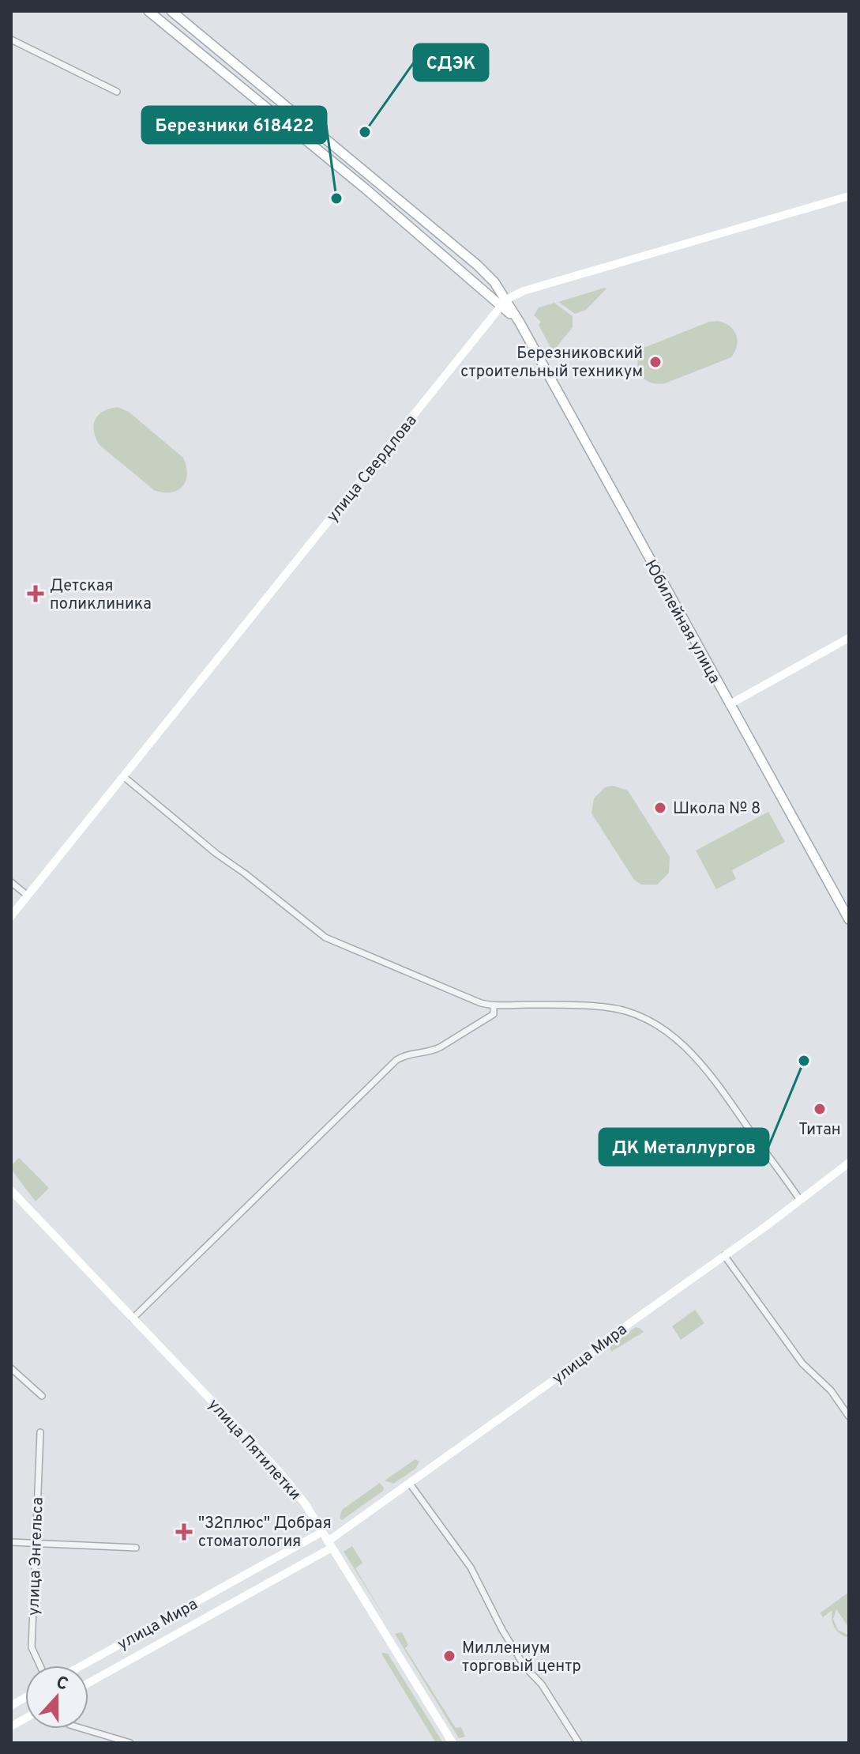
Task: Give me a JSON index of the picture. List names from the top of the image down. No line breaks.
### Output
{"streets":{"main road":["улица Свердлова","Юбилейная улица","улица Мира","улица Пятилетки"],"street":["улица Энгельса"]},"crossings":[["улица Свердлова","Юбилейная улица"],["улица Мира","улица Пятилетки"]],"places":{"other":["СДЭК","Березники 618422","Березниковский строительный техникум","Школа № 8","ДК Металлургов","Титан","Миллениум торговый центр"],"health":["Детская поликлиника","\"32плюс\" Добрая стоматология"]},"north":"top"}
